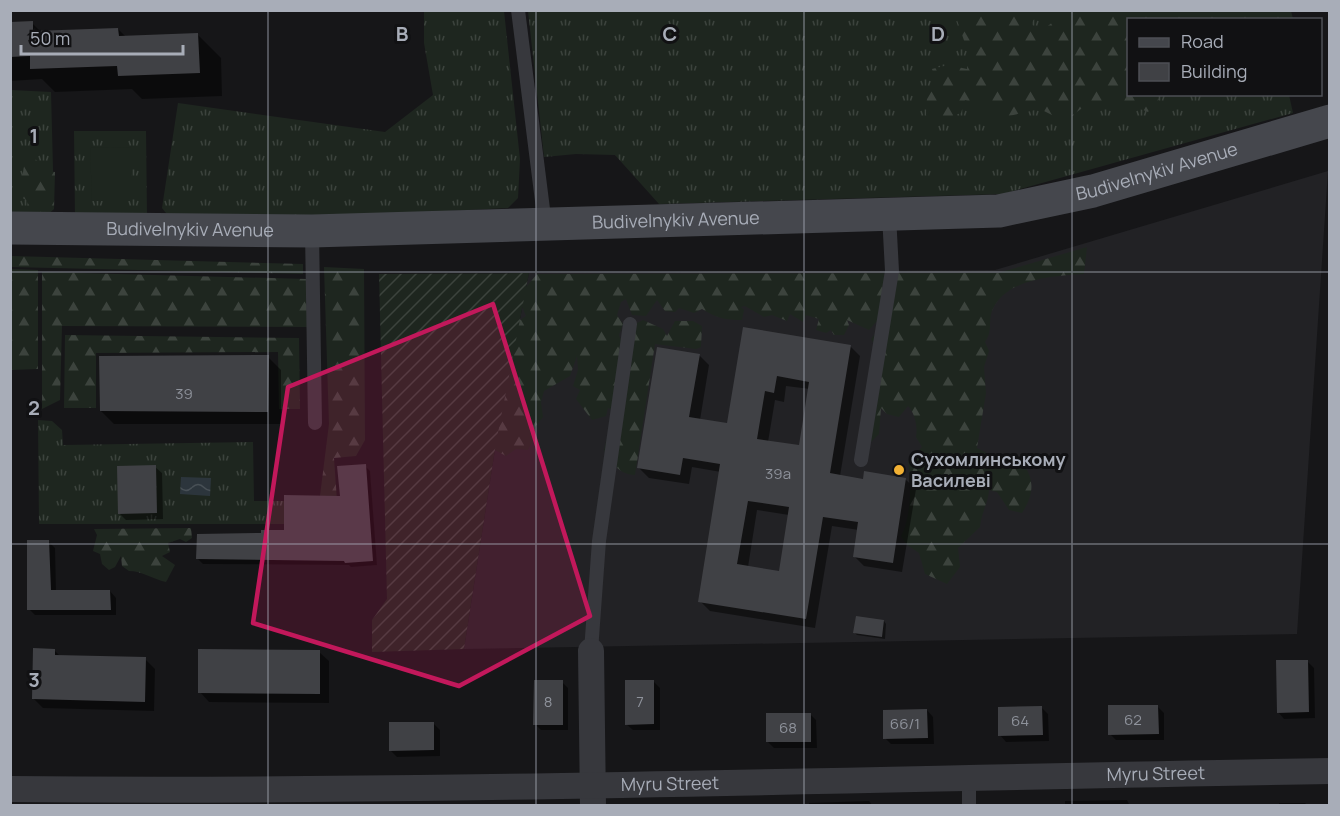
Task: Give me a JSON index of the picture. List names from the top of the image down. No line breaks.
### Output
{"streets":{"street":["Budivelnykiv Avenue","Myru Street"]},"places":["Сухомлинському Василеві"],"house_numbers":["39","39а","8","7","62","64","66/1","68"],"legend":["Road","Building"],"scale_bar":"50 m","grid":{"columns":["B","C","D"],"rows":["1","2","3"]}}
